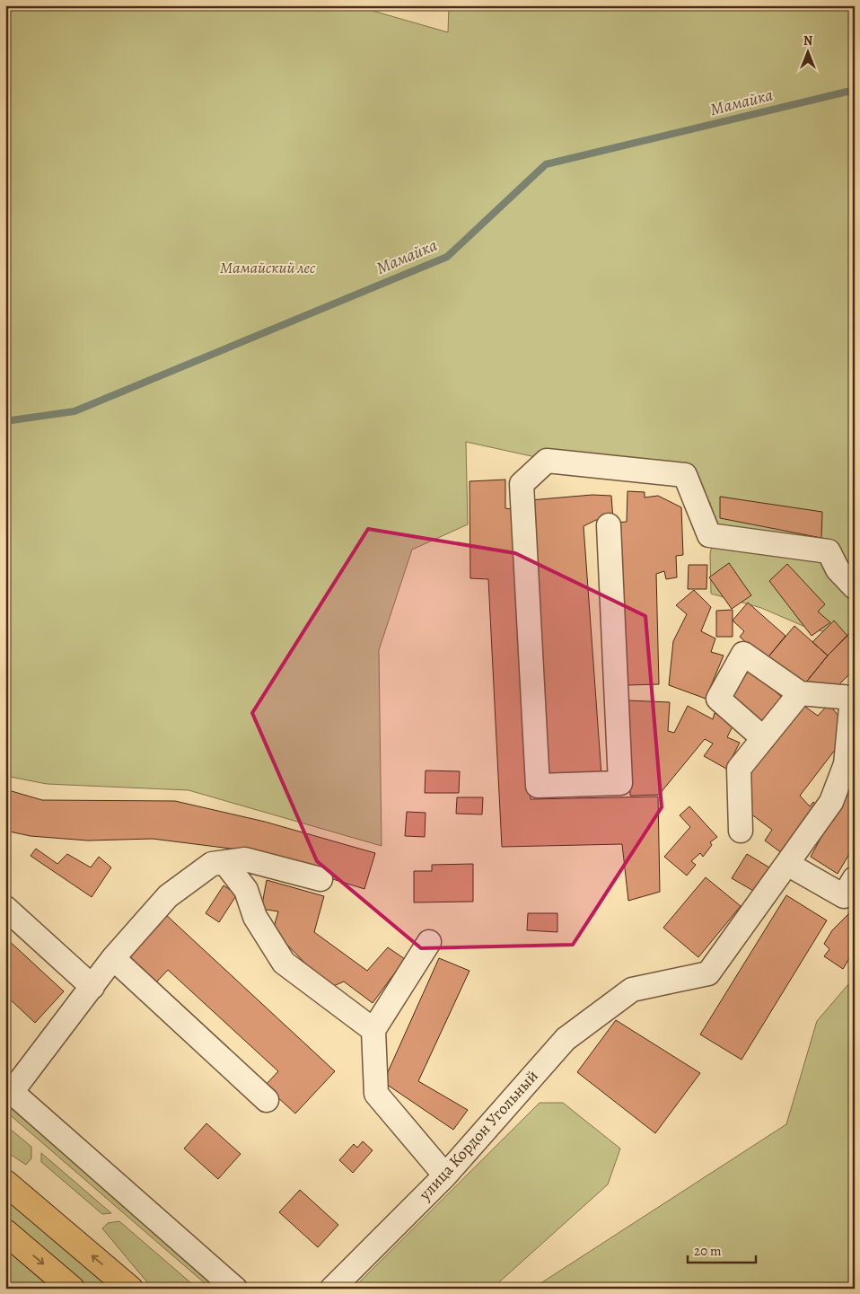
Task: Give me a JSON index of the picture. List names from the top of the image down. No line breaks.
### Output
{"streets":{"street":["улица Кордон Угольный"]},"water":["Мамайка"],"parks":["Мамайский лес"],"scale_bar":"20 m","north":"top"}
